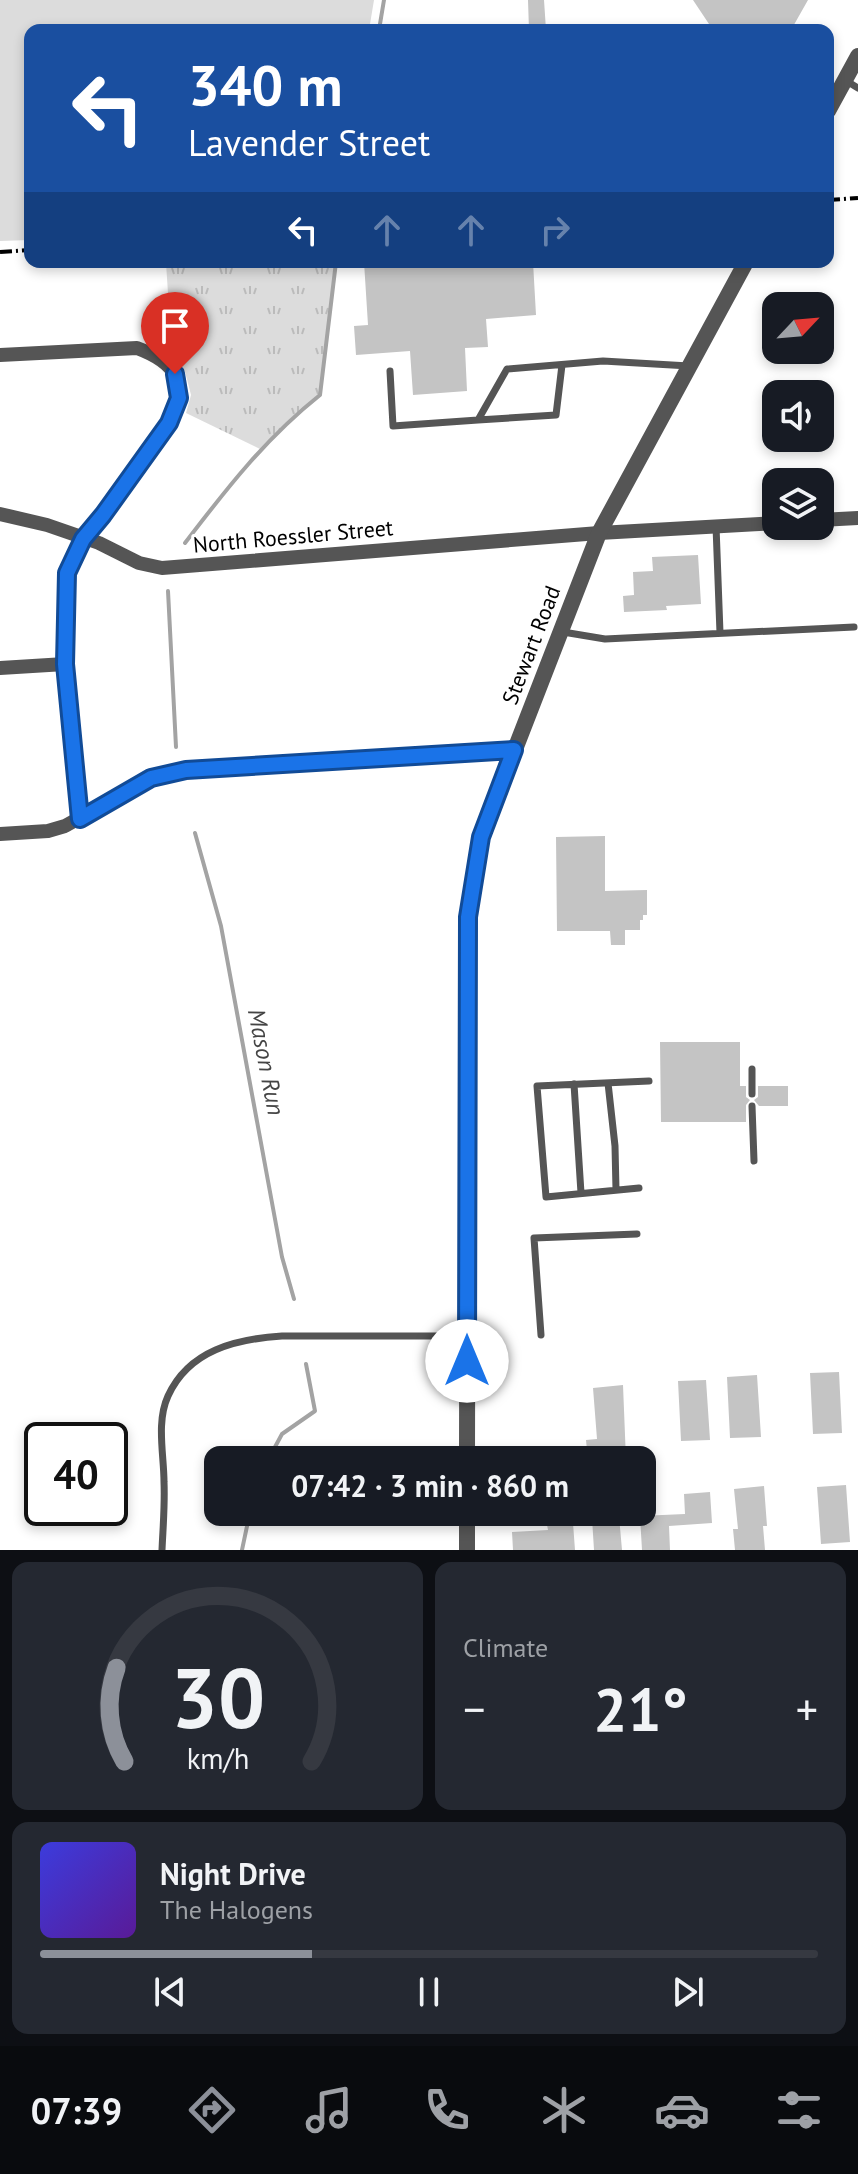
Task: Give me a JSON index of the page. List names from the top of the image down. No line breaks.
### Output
{"streets":{"street":["North Roessler Street","Stewart Road"]},"crossings":[["North Roessler Street","Stewart Road"]],"water":["Mason Run"],"north":"top right","page":{"turn":["340 m","Lavender Street"],"limit":"40","trip":"07:42 · 3 min · 860 m","tile":"Climate","heat":["−","21°","+"],"song":["Night Drive","The Halogens"],"tabs":"07:39","gauge":["30","km/h"]}}
